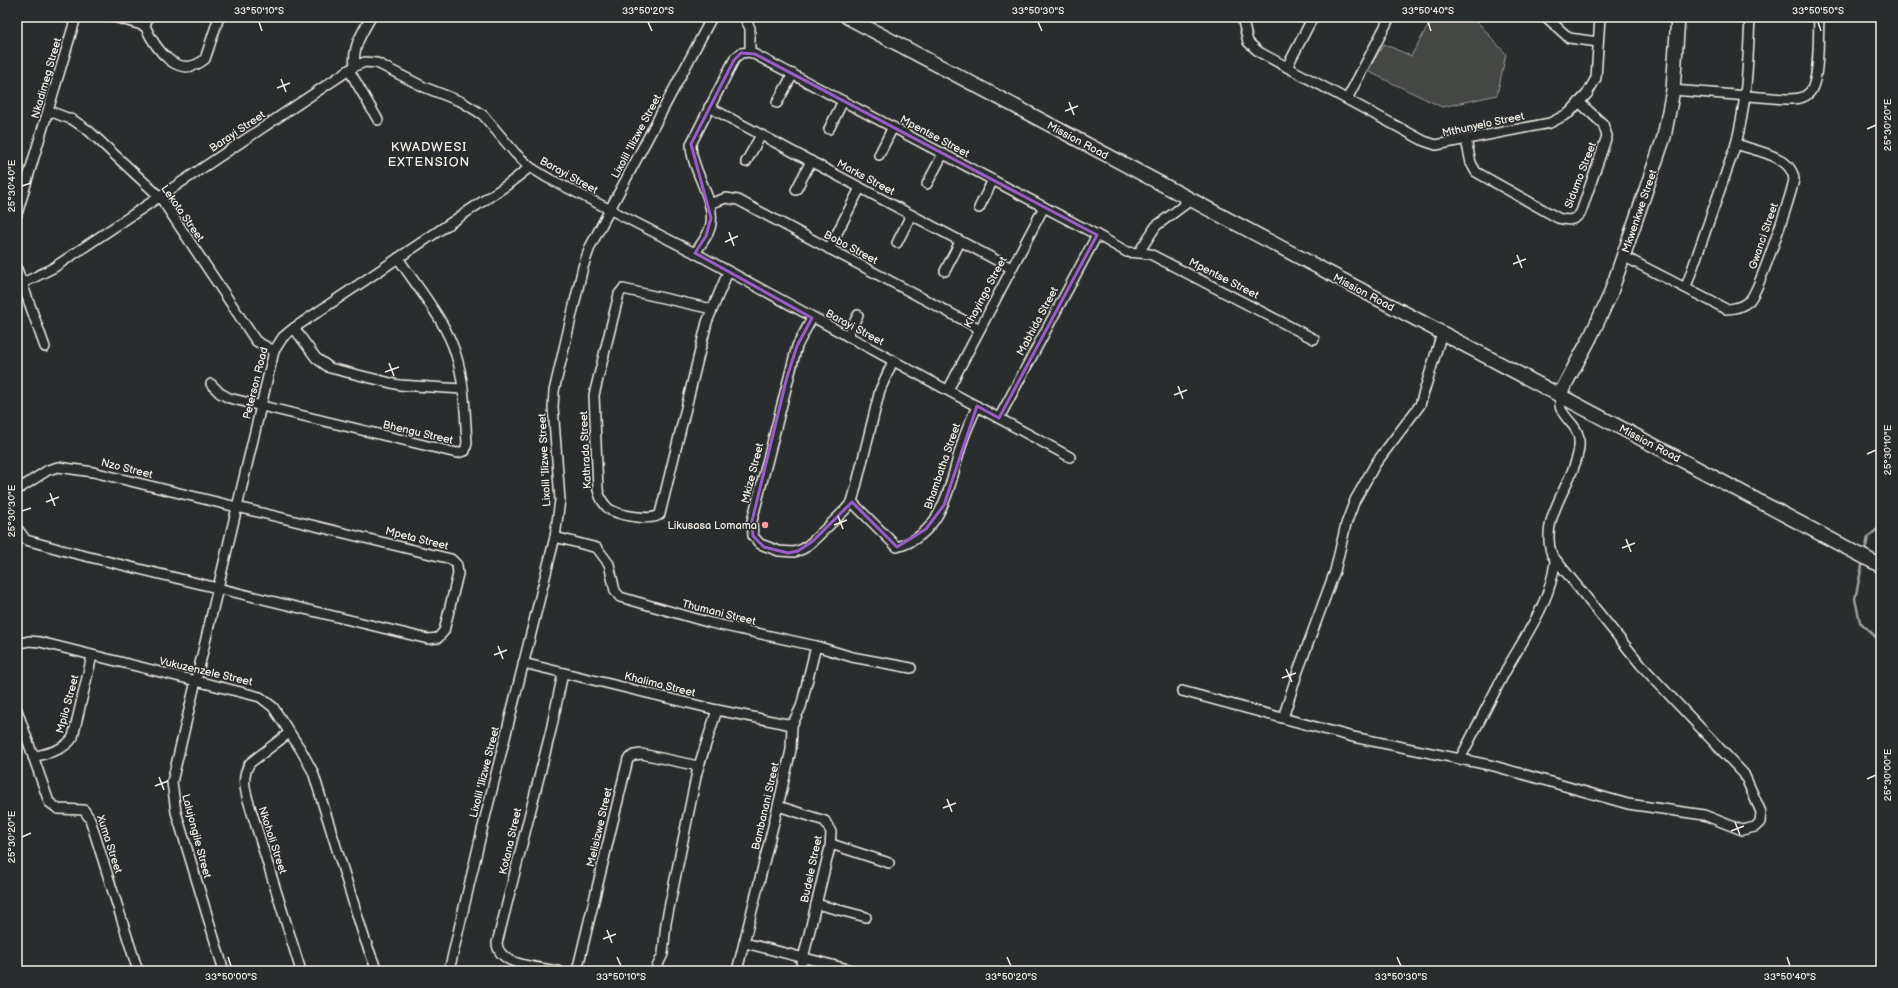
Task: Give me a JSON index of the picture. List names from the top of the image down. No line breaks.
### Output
{"streets":{"street":["Nkadimeg Street","Mthunyelo Street","Barayi Street","Lixolil 'Ilizwe Street","Mpentse Street","Mission Road","Sidumo Street","Marks Street","Mkwenkwe Street","Lekota Street","Gwanci Street","Bobo Street","Khayingo Street","Mabhida Street","Peterson Road","Bhengu Street","Kathrada Street","Bhambatha Street","Nzo Street","Mkize Street","Mpeta Street","Thumani Street","Vukuzenzele Street","Khalima Street","Mpilo Street","Bambanani Street","Melisizwe Street","Lalujongile Street","Nkoholi Street","Kotana Street","Xuma Street","Budele Street"]},"crossings":[["Nkadimeg Street","Lekota Street"],["Mthunyelo Street","Sidumo Street"],["Barayi Street","Lixolil 'Ilizwe Street"],["Barayi Street","Lekota Street"],["Barayi Street","Khayingo Street"],["Barayi Street","Mabhida Street"],["Barayi Street","Peterson Road"],["Barayi Street","Kathrada Street"],["Barayi Street","Bhambatha Street"],["Barayi Street","Mkize Street"],["Lixolil 'Ilizwe Street","Thumani Street"],["Lixolil 'Ilizwe Street","Khalima Street"],["Mpentse Street","Khayingo Street"],["Mpentse Street","Mabhida Street"],["Mission Road","Mkwenkwe Street"],["Marks Street","Khayingo Street"],["Mkwenkwe Street","Gwanci Street"],["Lekota Street","Peterson Road"],["Bobo Street","Khayingo Street"],["Peterson Road","Bhengu Street"],["Peterson Road","Nzo Street"],["Peterson Road","Mpeta Street"],["Peterson Road","Vukuzenzele Street"],["Peterson Road","Lalujongile Street"],["Bhambatha Street","Mkize Street"],["Nzo Street","Mpeta Street"],["Thumani Street","Bambanani Street"],["Vukuzenzele Street","Mpilo Street"],["Vukuzenzele Street","Lalujongile Street"],["Vukuzenzele Street","Nkoholi Street"],["Khalima Street","Bambanani Street"],["Khalima Street","Kotana Street"],["Mpilo Street","Xuma Street"],["Bambanani Street","Budele Street"]],"districts":["KWADWESI EXTENSION"],"places":["Likusasa Lomama"],"coordinates":["33°50'10\"S","33°50'20\"S","33°50'30\"S","33°50'40\"S","33°50'50\"S","25°30'20\"E","25°30'40\"E","25°30'10\"E","25°30'30\"E","25°30'00\"E","33°50'00\"S"]}
